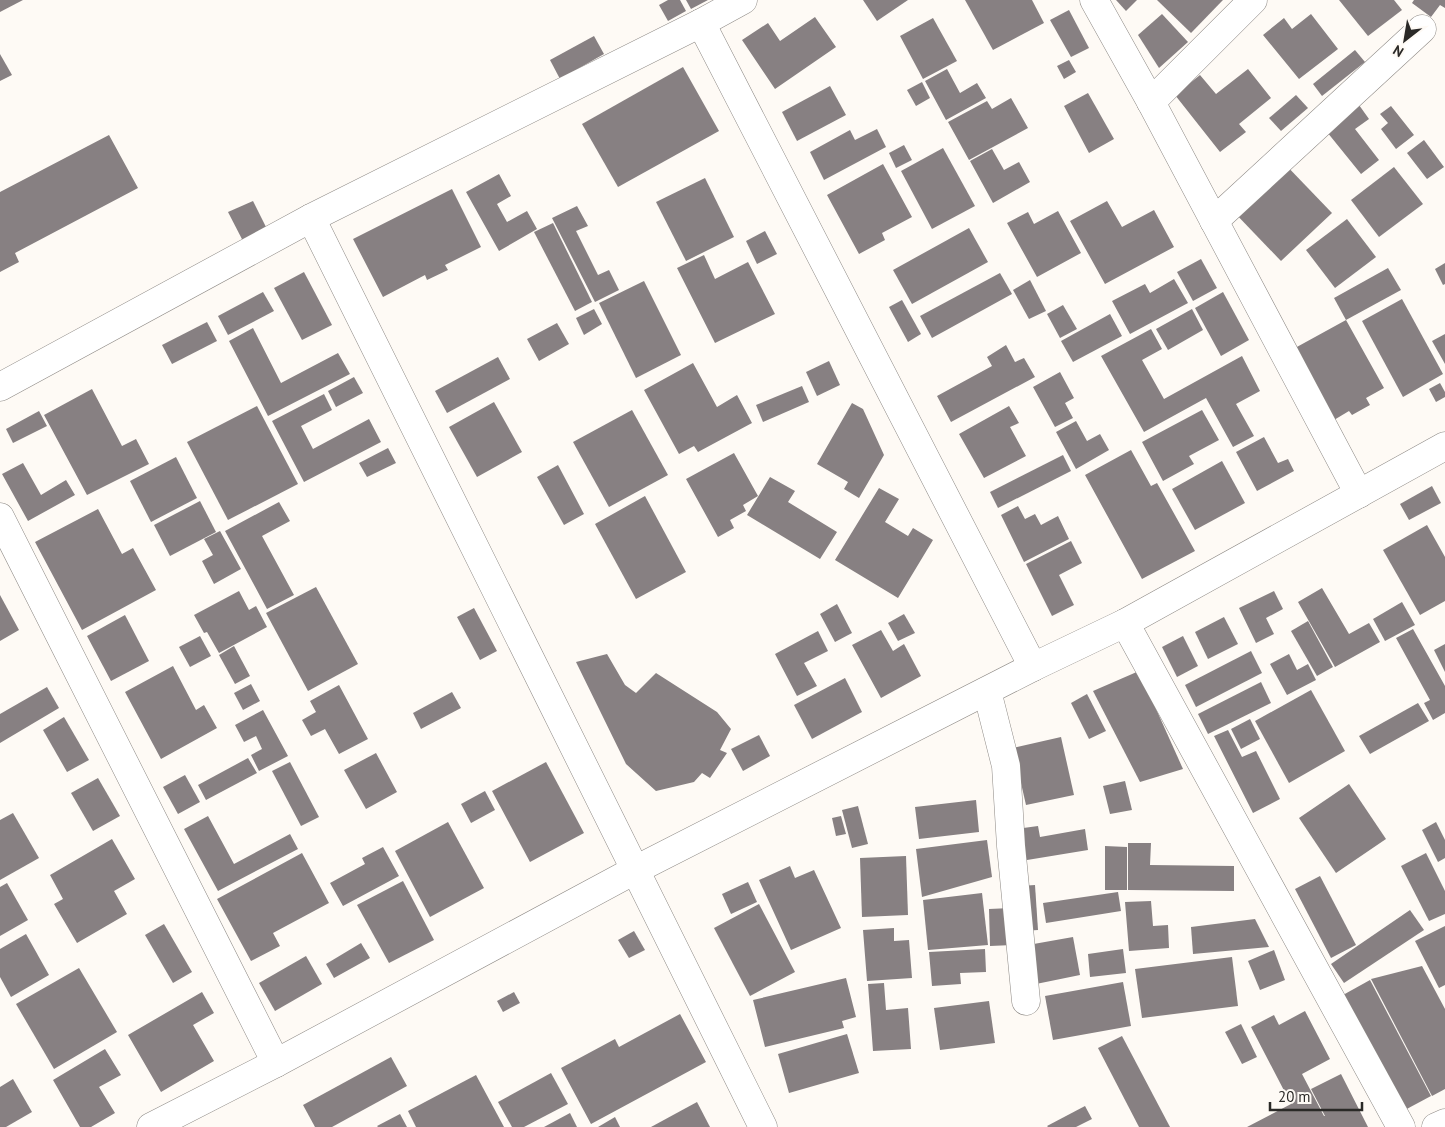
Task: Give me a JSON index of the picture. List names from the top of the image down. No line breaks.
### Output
{"scale_bar":"20 m","north":"bottom left"}
